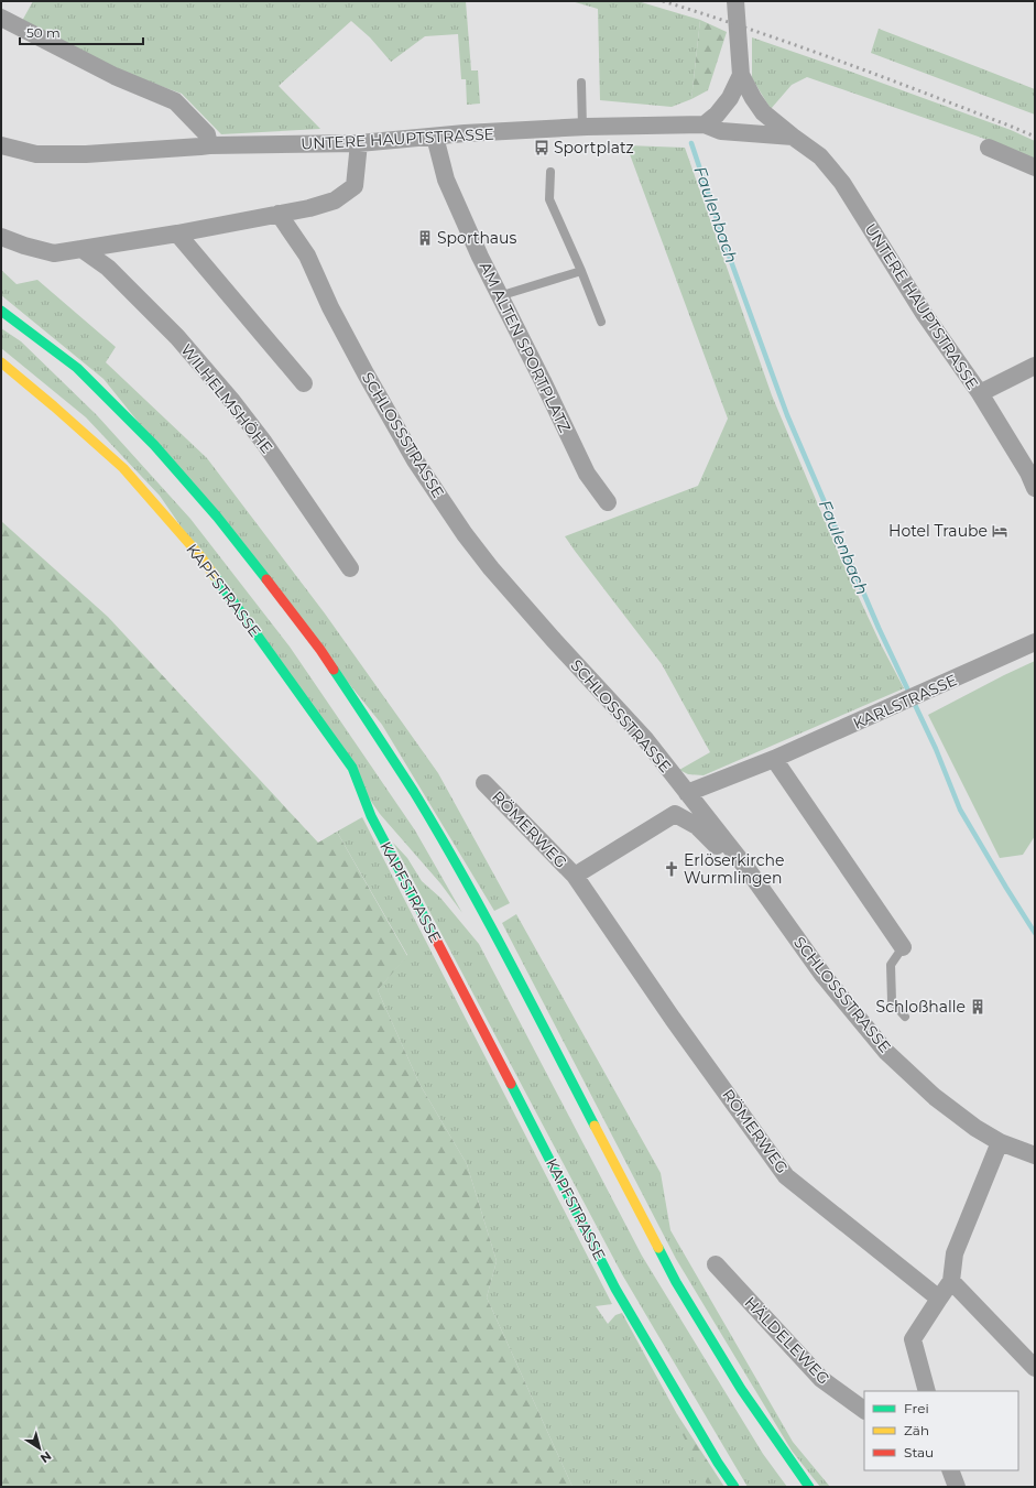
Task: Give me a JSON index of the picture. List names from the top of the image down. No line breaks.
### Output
{"streets":{"main road":["KAPFSTRASSE"],"street":["UNTERE HAUPTSTRASSE","AM ALTEN SPORTPLATZ","WILHELMSHÖHE","SCHLOSSSTRASSE","KARLSTRASSE","RÖMERWEG","HÄLDELEWEG"]},"crossings":[["UNTERE HAUPTSTRASSE","AM ALTEN SPORTPLATZ"],["SCHLOSSSTRASSE","KARLSTRASSE"],["SCHLOSSSTRASSE","RÖMERWEG"]],"water":["Faulenbach"],"places":{"bus stop":["Sportplatz"],"building":["Sporthaus","Schloßhalle"],"hotel":["Hotel Traube"],"church":["Erlöserkirche Wurmlingen"]},"legend":["Frei","Zäh","Stau"],"scale_bar":"50 m","north":"bottom right"}
